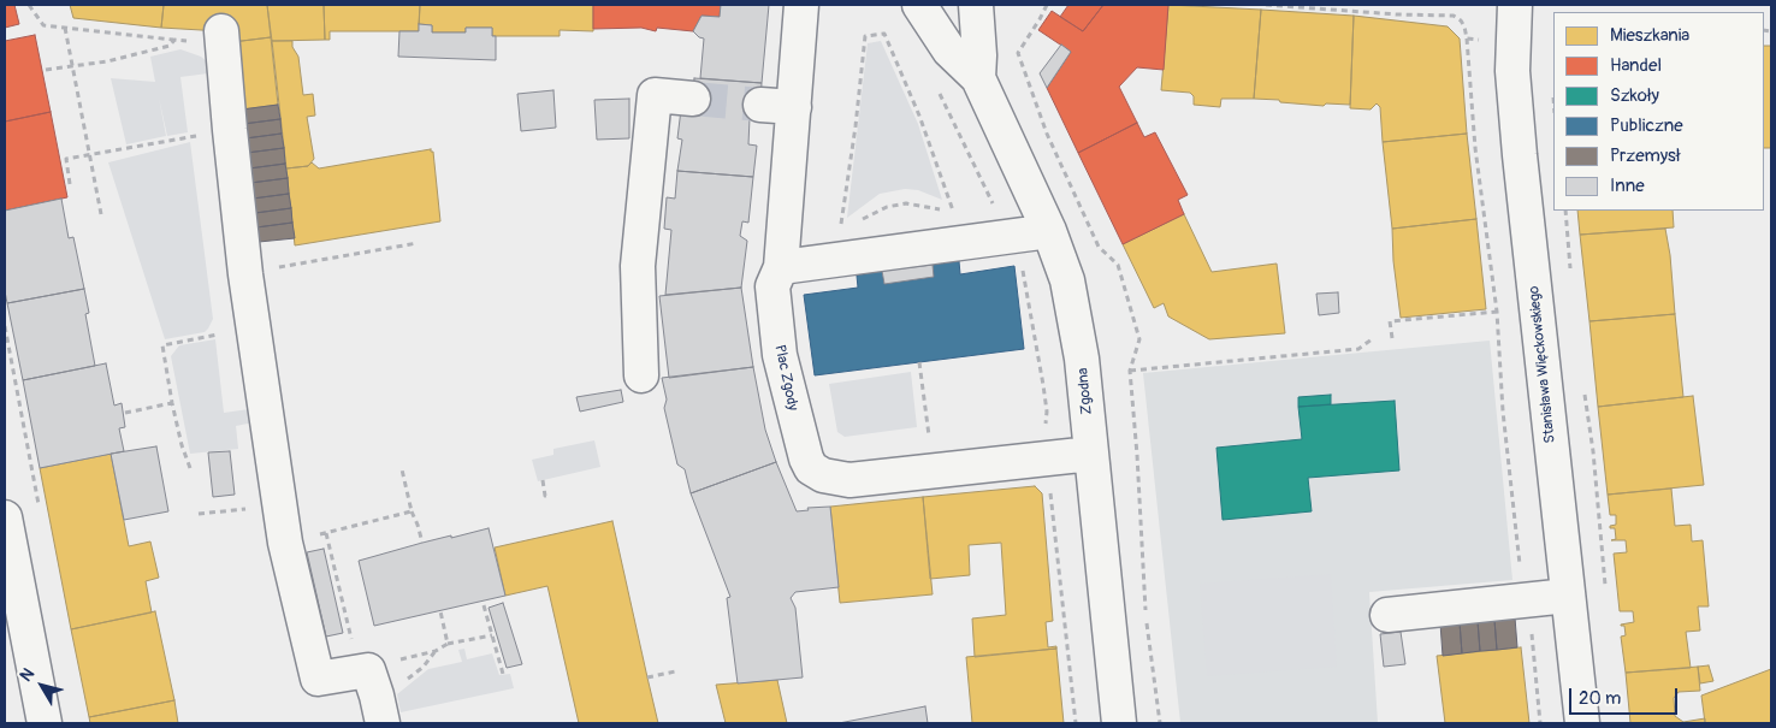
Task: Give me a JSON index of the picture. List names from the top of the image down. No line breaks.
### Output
{"streets":{"street":["Stanisława Więckowskiego","Plac Zgody","Zgodna"]},"crossings":[["Plac Zgody","Zgodna"]],"legend":["Mieszkania","Handel","Szkoły","Publiczne","Przemysł","Inne"],"scale_bar":"20 m","north":"top left"}
